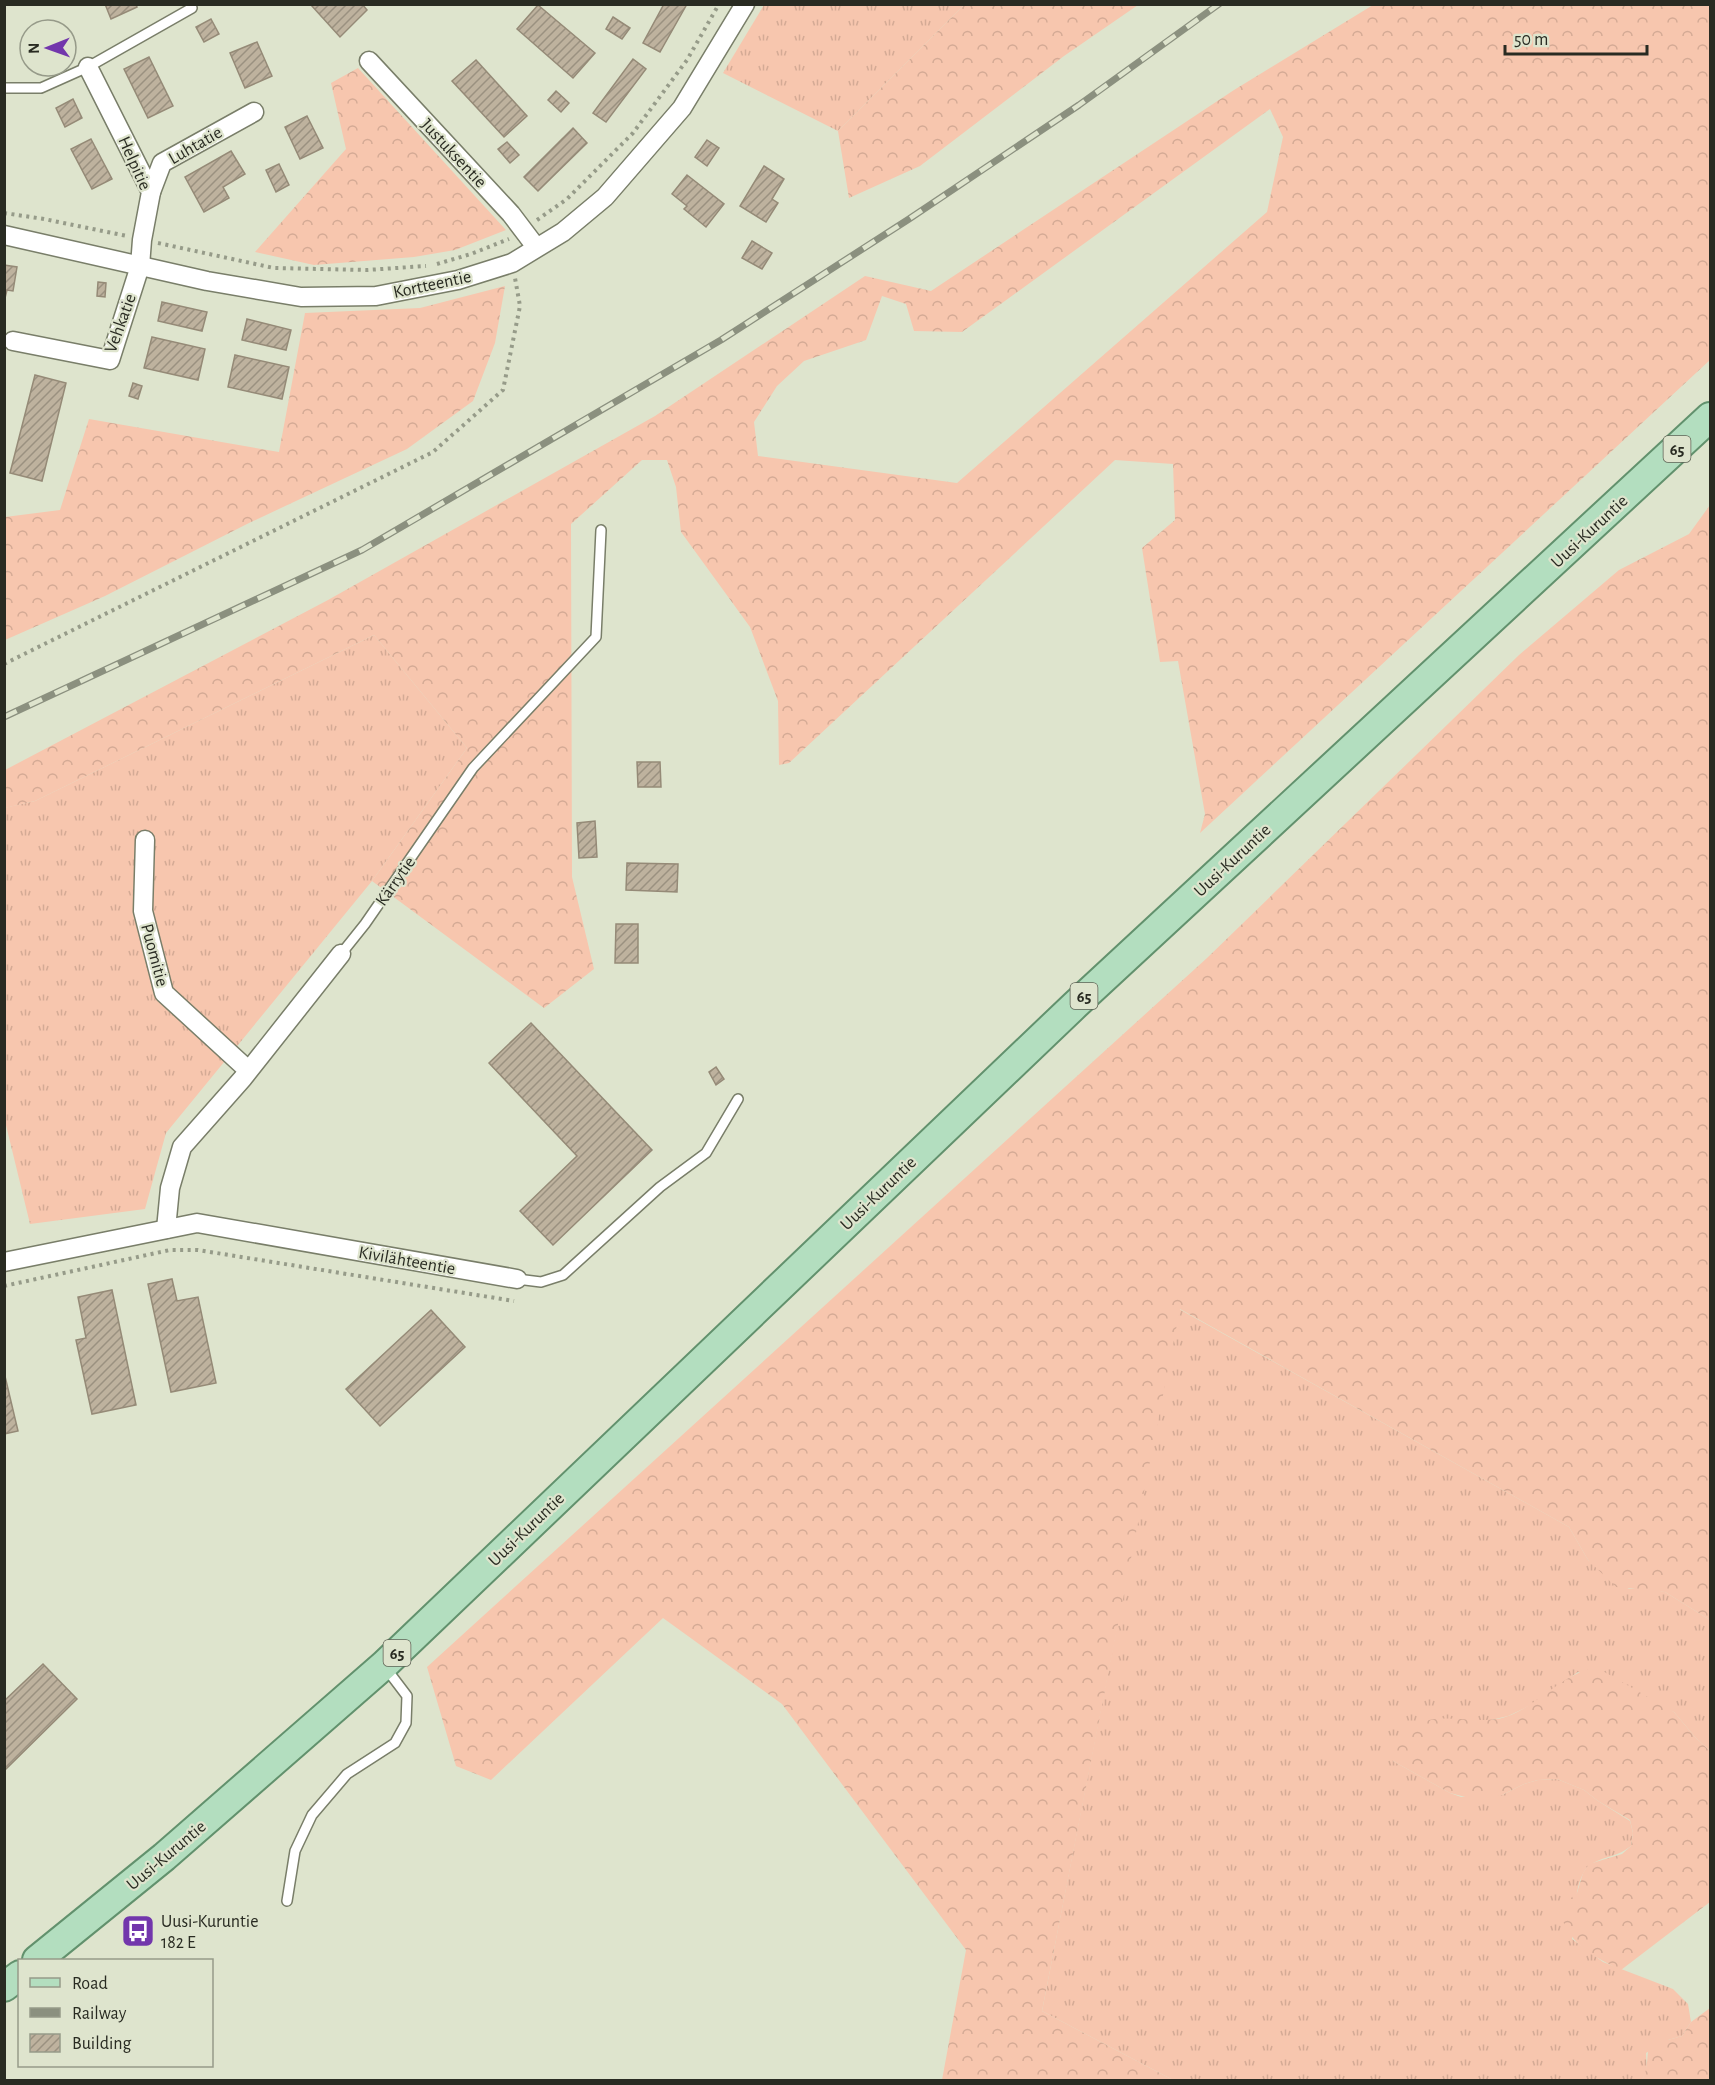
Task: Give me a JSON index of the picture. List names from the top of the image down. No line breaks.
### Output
{"streets":{"main road":["65","Uusi-Kuruntie"],"street":["Luhtatie","Justuksentie","Helpitie","Kortteentie","Vehkatie","Kärrytie","Puomitie","Kivilähteentie"]},"crossings":[["Luhtatie","Helpitie"],["Justuksentie","Kortteentie"],["Helpitie","Kortteentie"],["Helpitie","Vehkatie"],["Kortteentie","Vehkatie"],["Kärrytie","Puomitie"],["Kärrytie","Kivilähteentie"]],"places":{"bus stop":["Uusi-Kuruntie 182 E"]},"legend":["Road","Railway","Building"],"scale_bar":"50 m","north":"left"}
